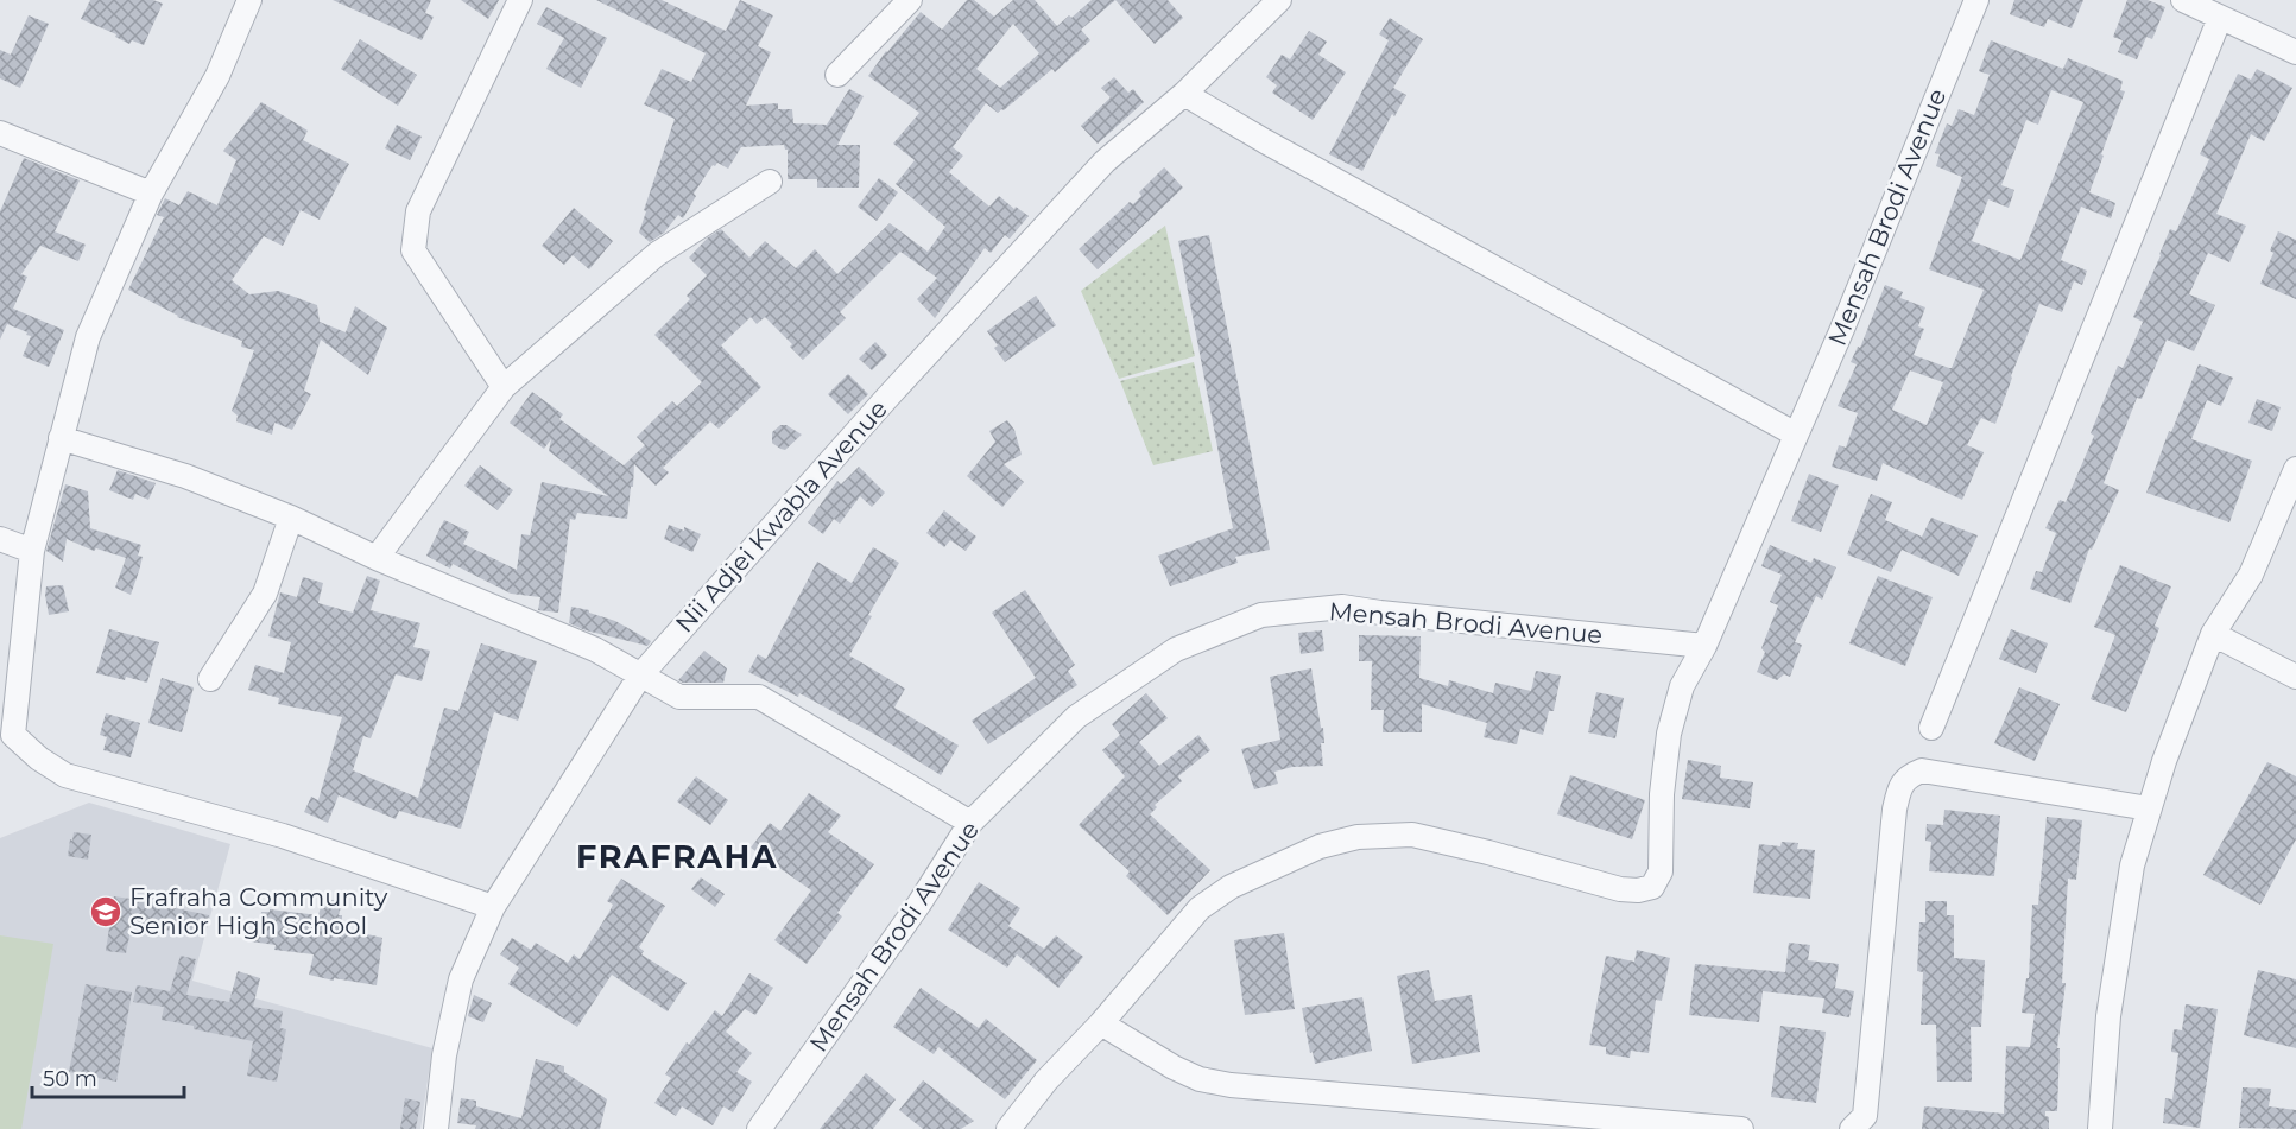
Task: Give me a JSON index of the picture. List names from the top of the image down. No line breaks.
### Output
{"streets":{"street":["Mensah Brodi Avenue","Nii Adjei Kwabla Avenue"]},"districts":["FRAFRAHA"],"places":{"school or university":["Frafraha Community Senior High School"]},"scale_bar":"50 m"}
